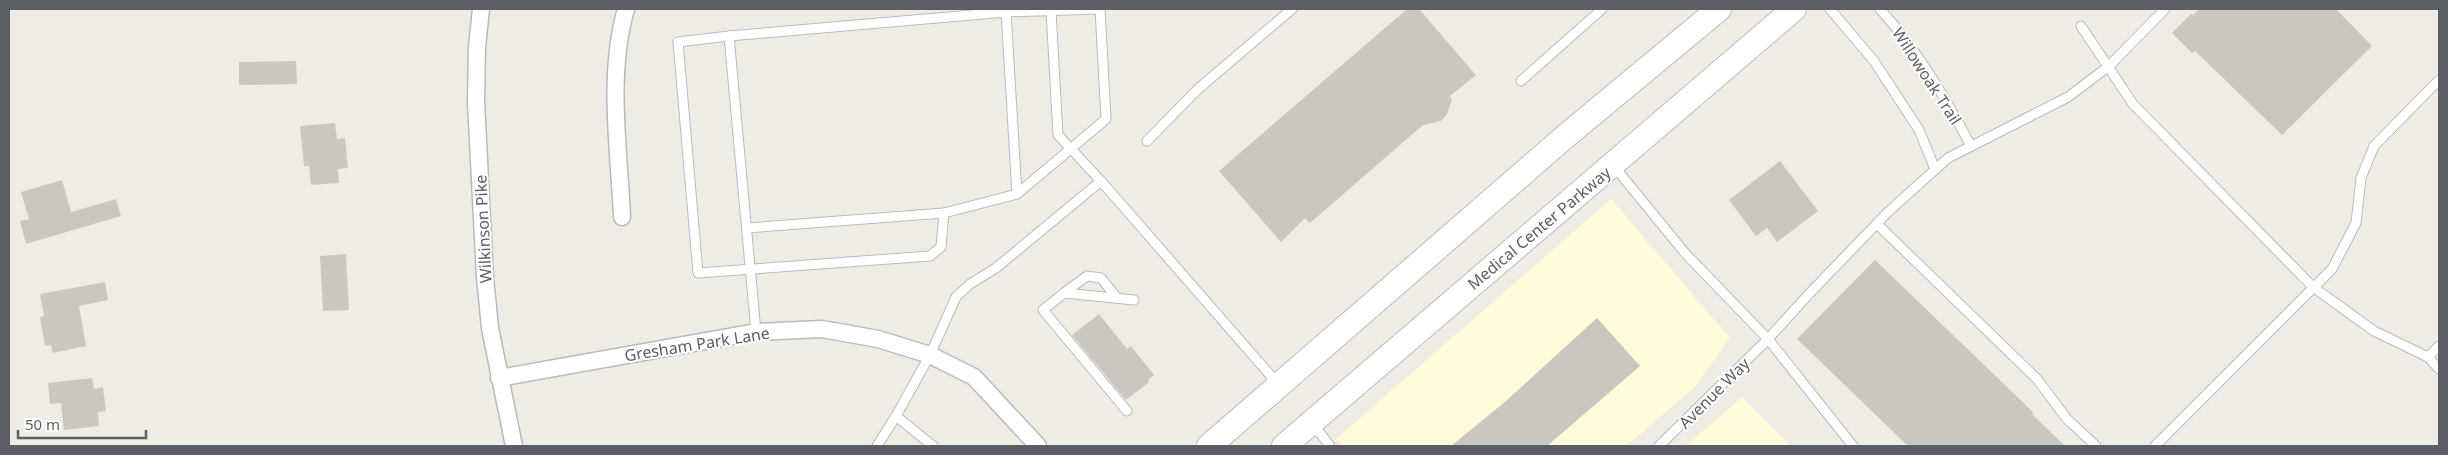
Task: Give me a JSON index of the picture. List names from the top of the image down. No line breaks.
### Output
{"streets":{"main road":["Medical Center Parkway"],"street":["Wilkinson Pike","Gresham Park Lane"],"lane":["Willowoak Trail","Avenue Way"]},"crossings":[["Willowoak Trail","Avenue Way"],["Wilkinson Pike","Gresham Park Lane"]],"scale_bar":"50 m"}
